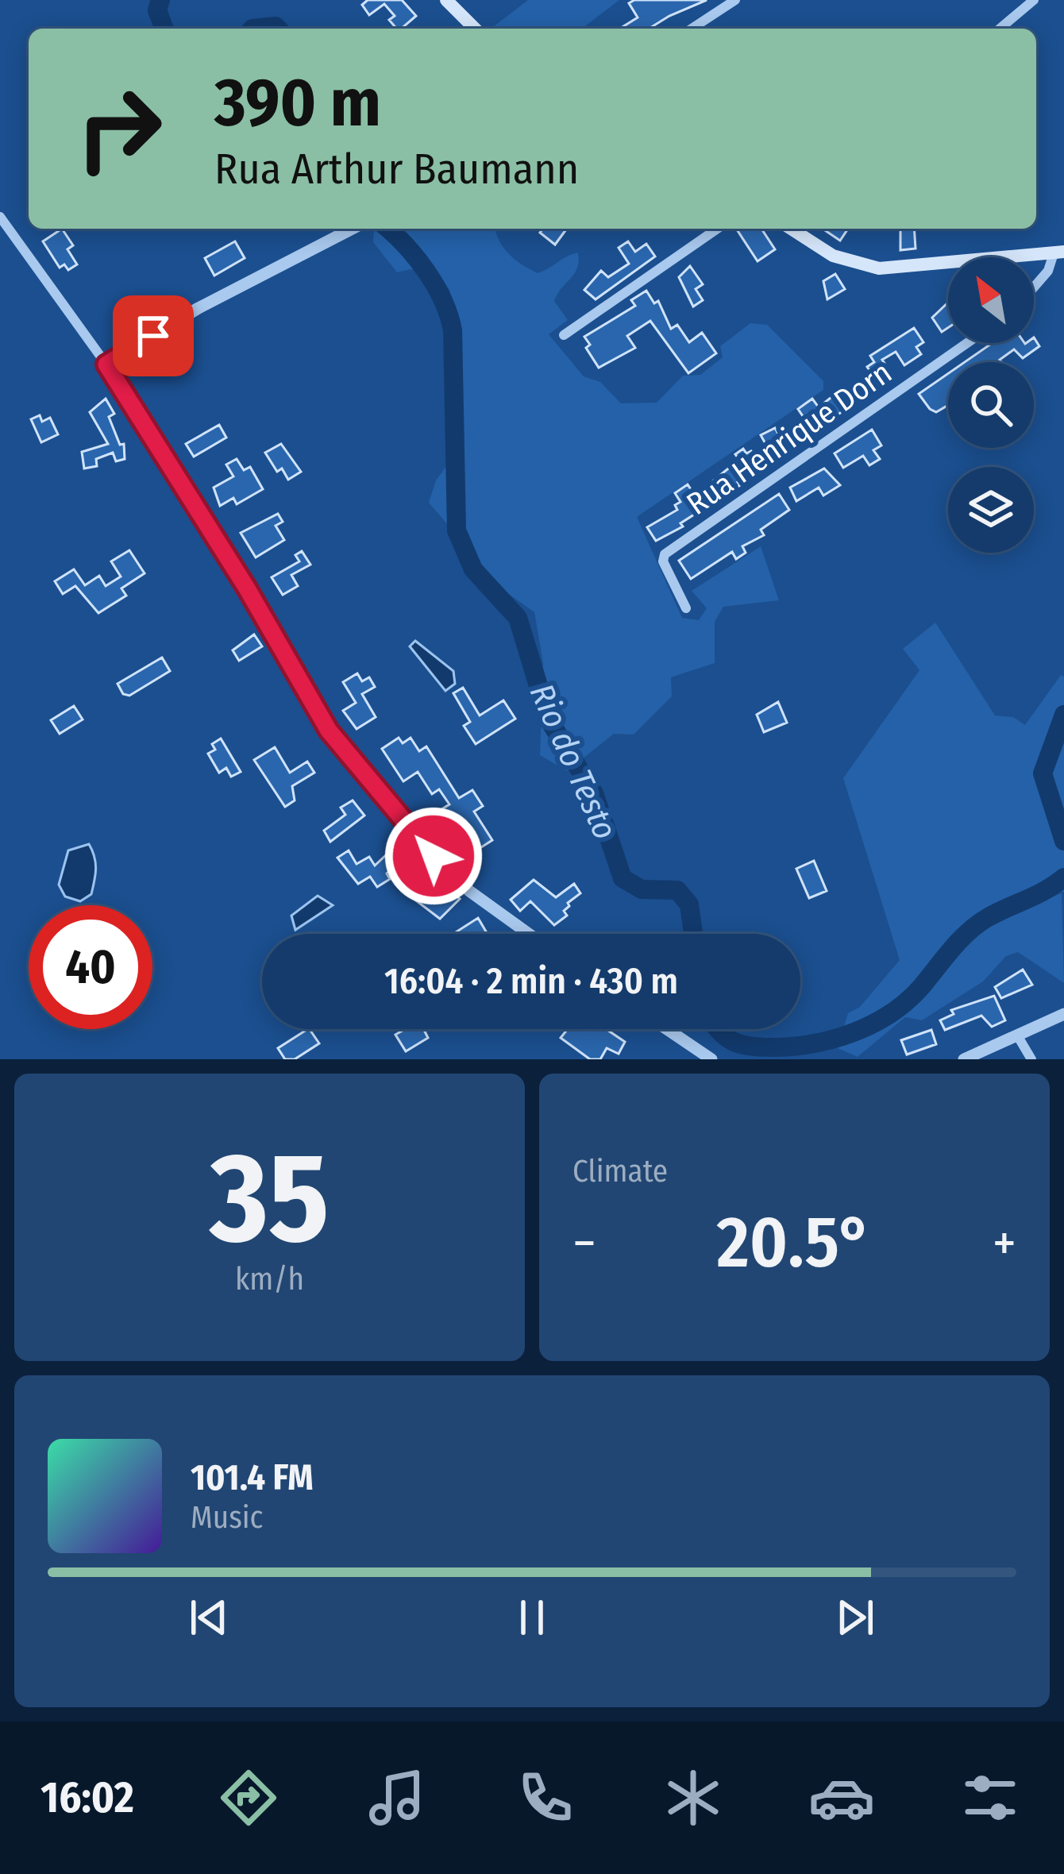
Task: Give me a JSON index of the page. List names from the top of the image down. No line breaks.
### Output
{"streets":{"street":["Rua Henrique Dorn"]},"water":["Rio do Testo"],"north":"top left","page":{"turn":["390 m","Rua Arthur Baumann"],"limit":"40","trip":"16:04 · 2 min · 430 m","tile":[["35","km/h"],"Climate"],"heat":["−","20.5°","+"],"song":["101.4 FM","Music"],"tabs":"16:02"}}
